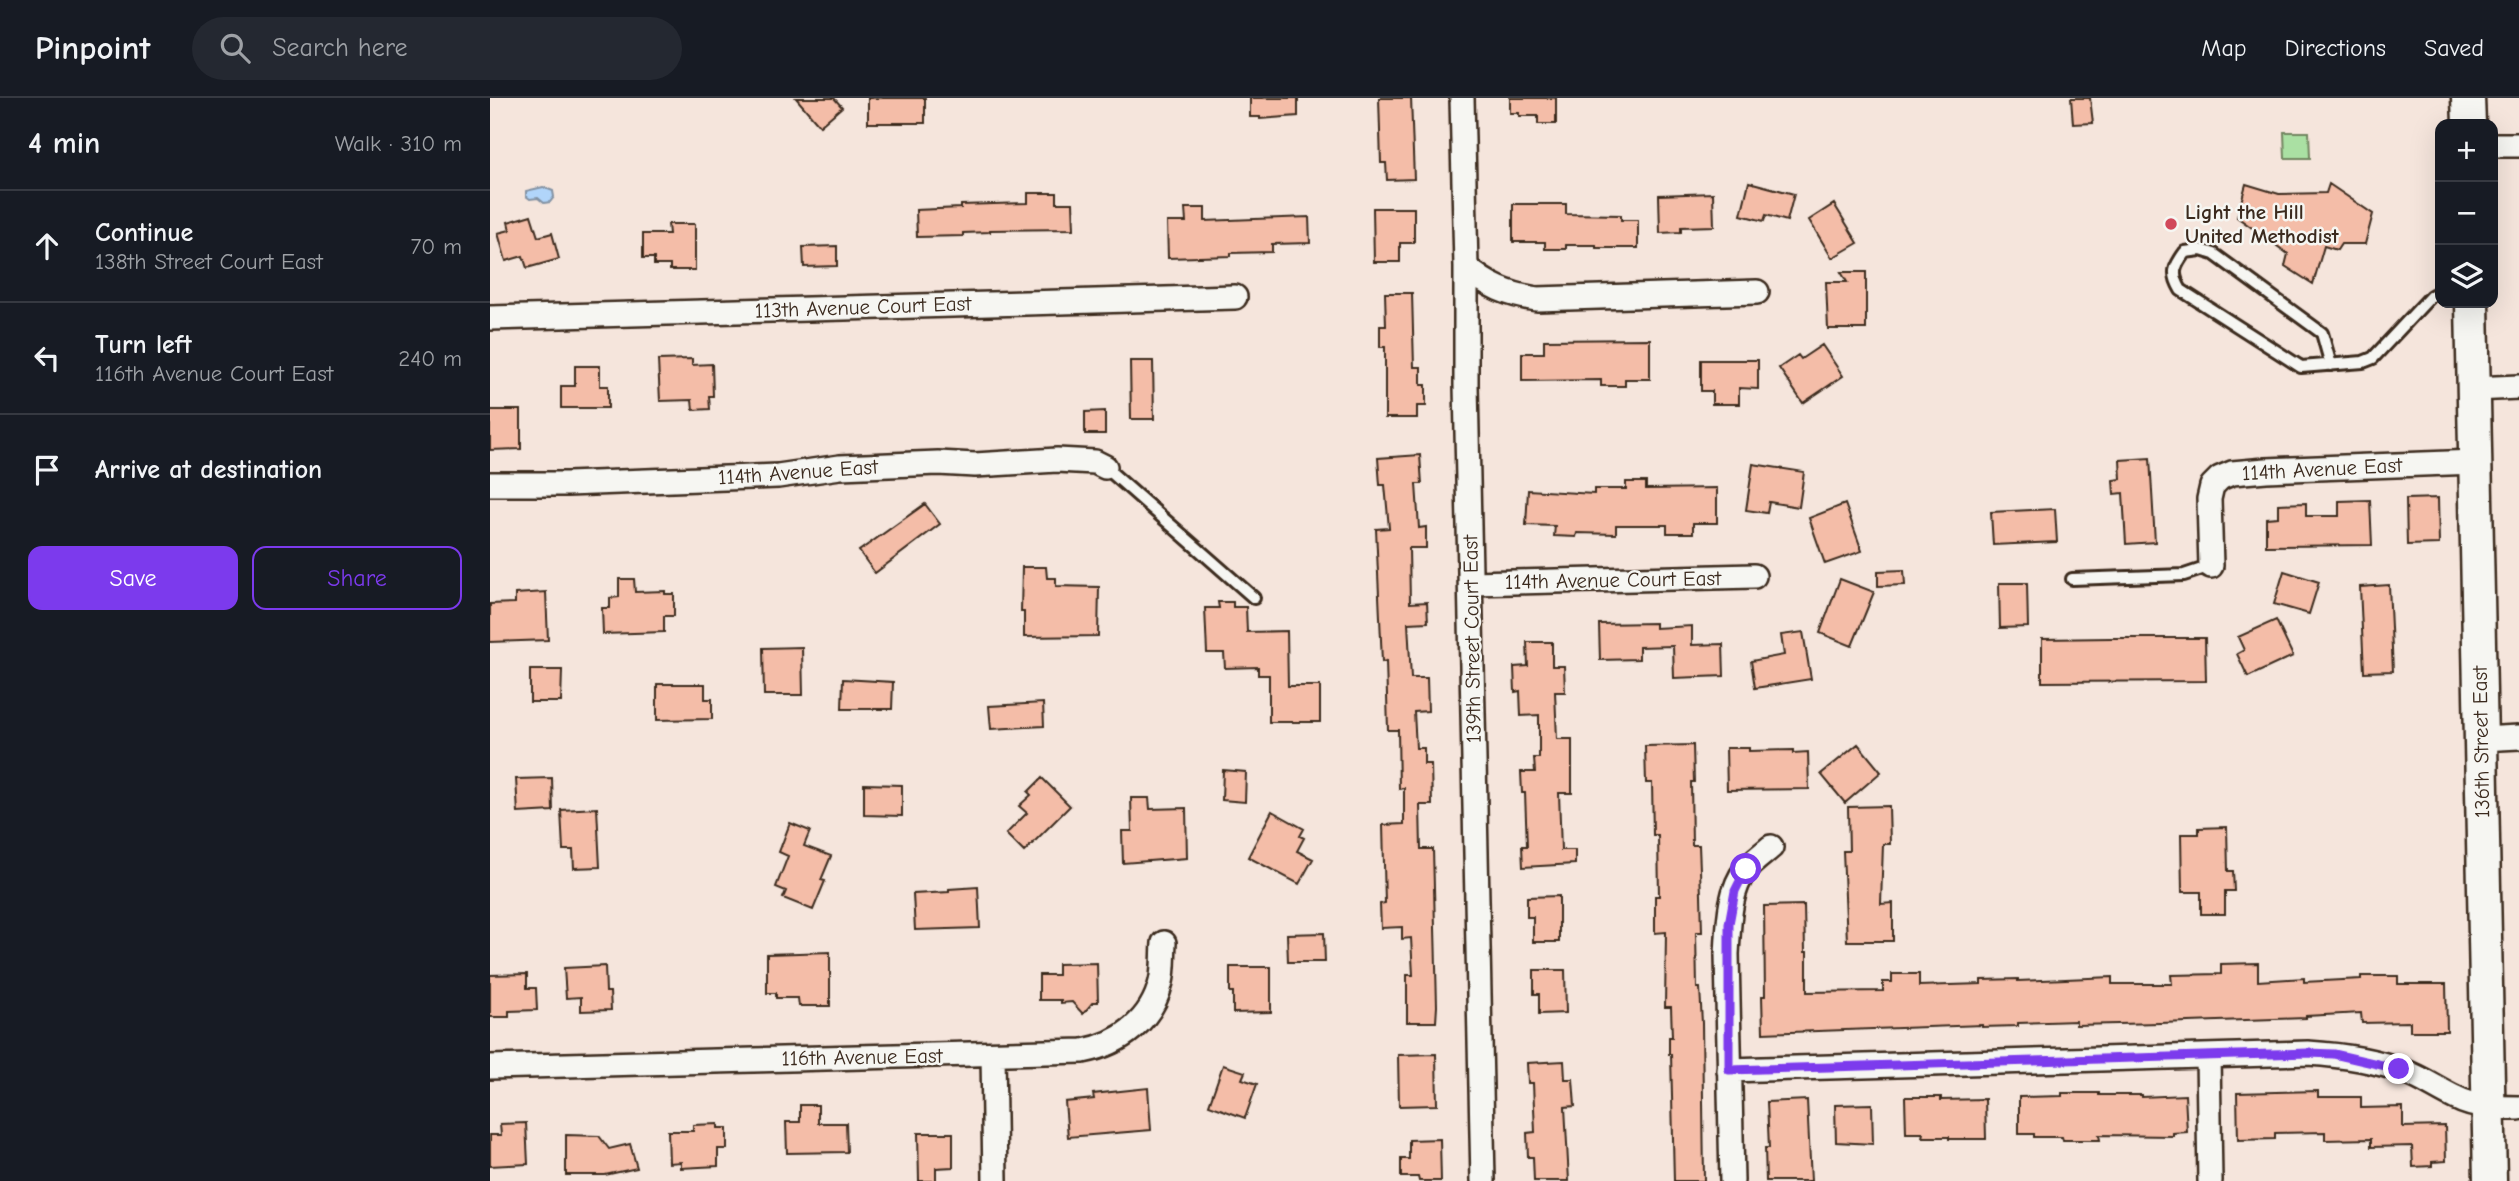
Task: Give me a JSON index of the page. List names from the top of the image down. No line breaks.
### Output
{"streets":{"street":["113th Avenue Court East","114th Avenue East","114th Avenue Court East","139th Street Court East","136th Street East","116th Avenue East"]},"crossings":[["114th Avenue East","136th Street East"],["114th Avenue Court East","139th Street Court East"]],"places":["Light the Hill United Methodist"],"page":{"header":"Pinpoint","search":"Search here","nav":["Map","Directions","Saved"],"heading":["4 min","Walk · 310 m"],"map_buttons":["+","−"],"list":[["Continue","138th Street Court East","70 m"],["Turn left","116th Avenue Court East","240 m"],"Arrive at destination"],"buttons":["Save","Share"]}}
